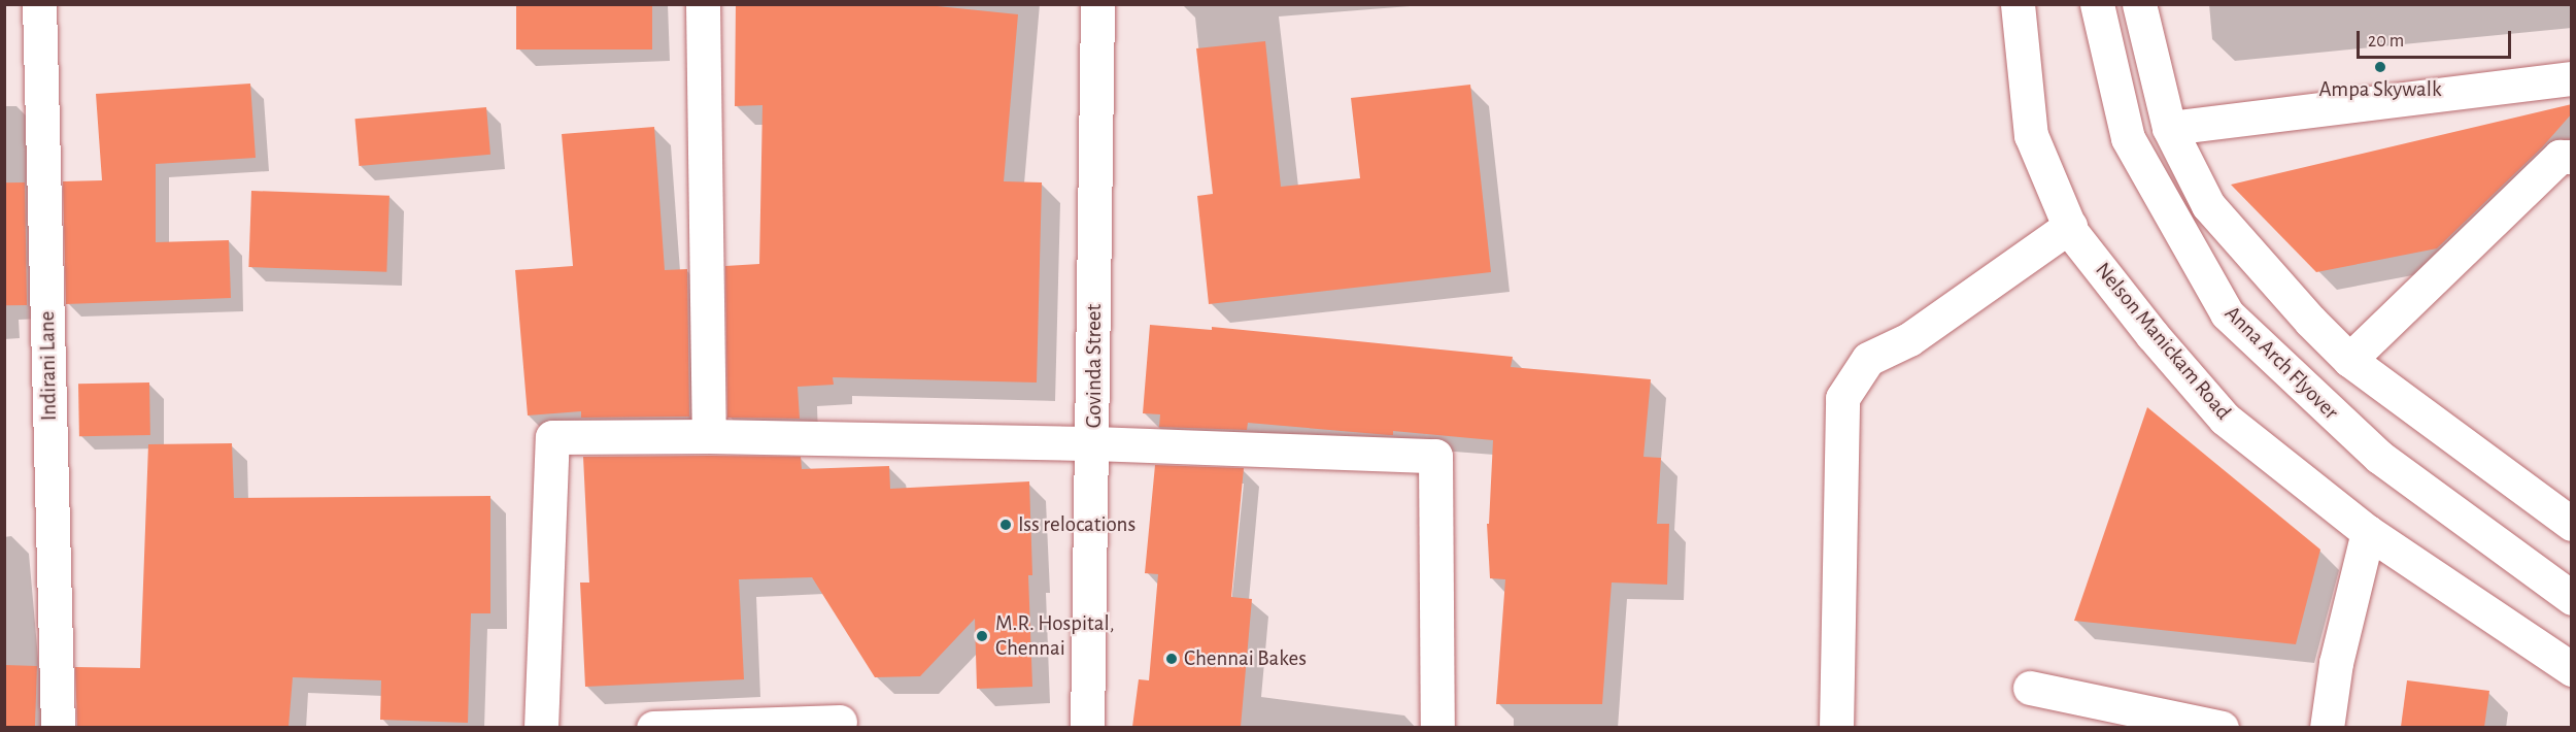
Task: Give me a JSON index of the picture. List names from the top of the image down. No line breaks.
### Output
{"streets":{"street":["Nelson Manickam Road","Anna Arch Flyover","Indirani Lane","Govinda Street"]},"places":["Ampa Skywalk","Iss relocations","M.R. Hospital, Chennai","Chennai Bakes"],"scale_bar":"20 m"}
